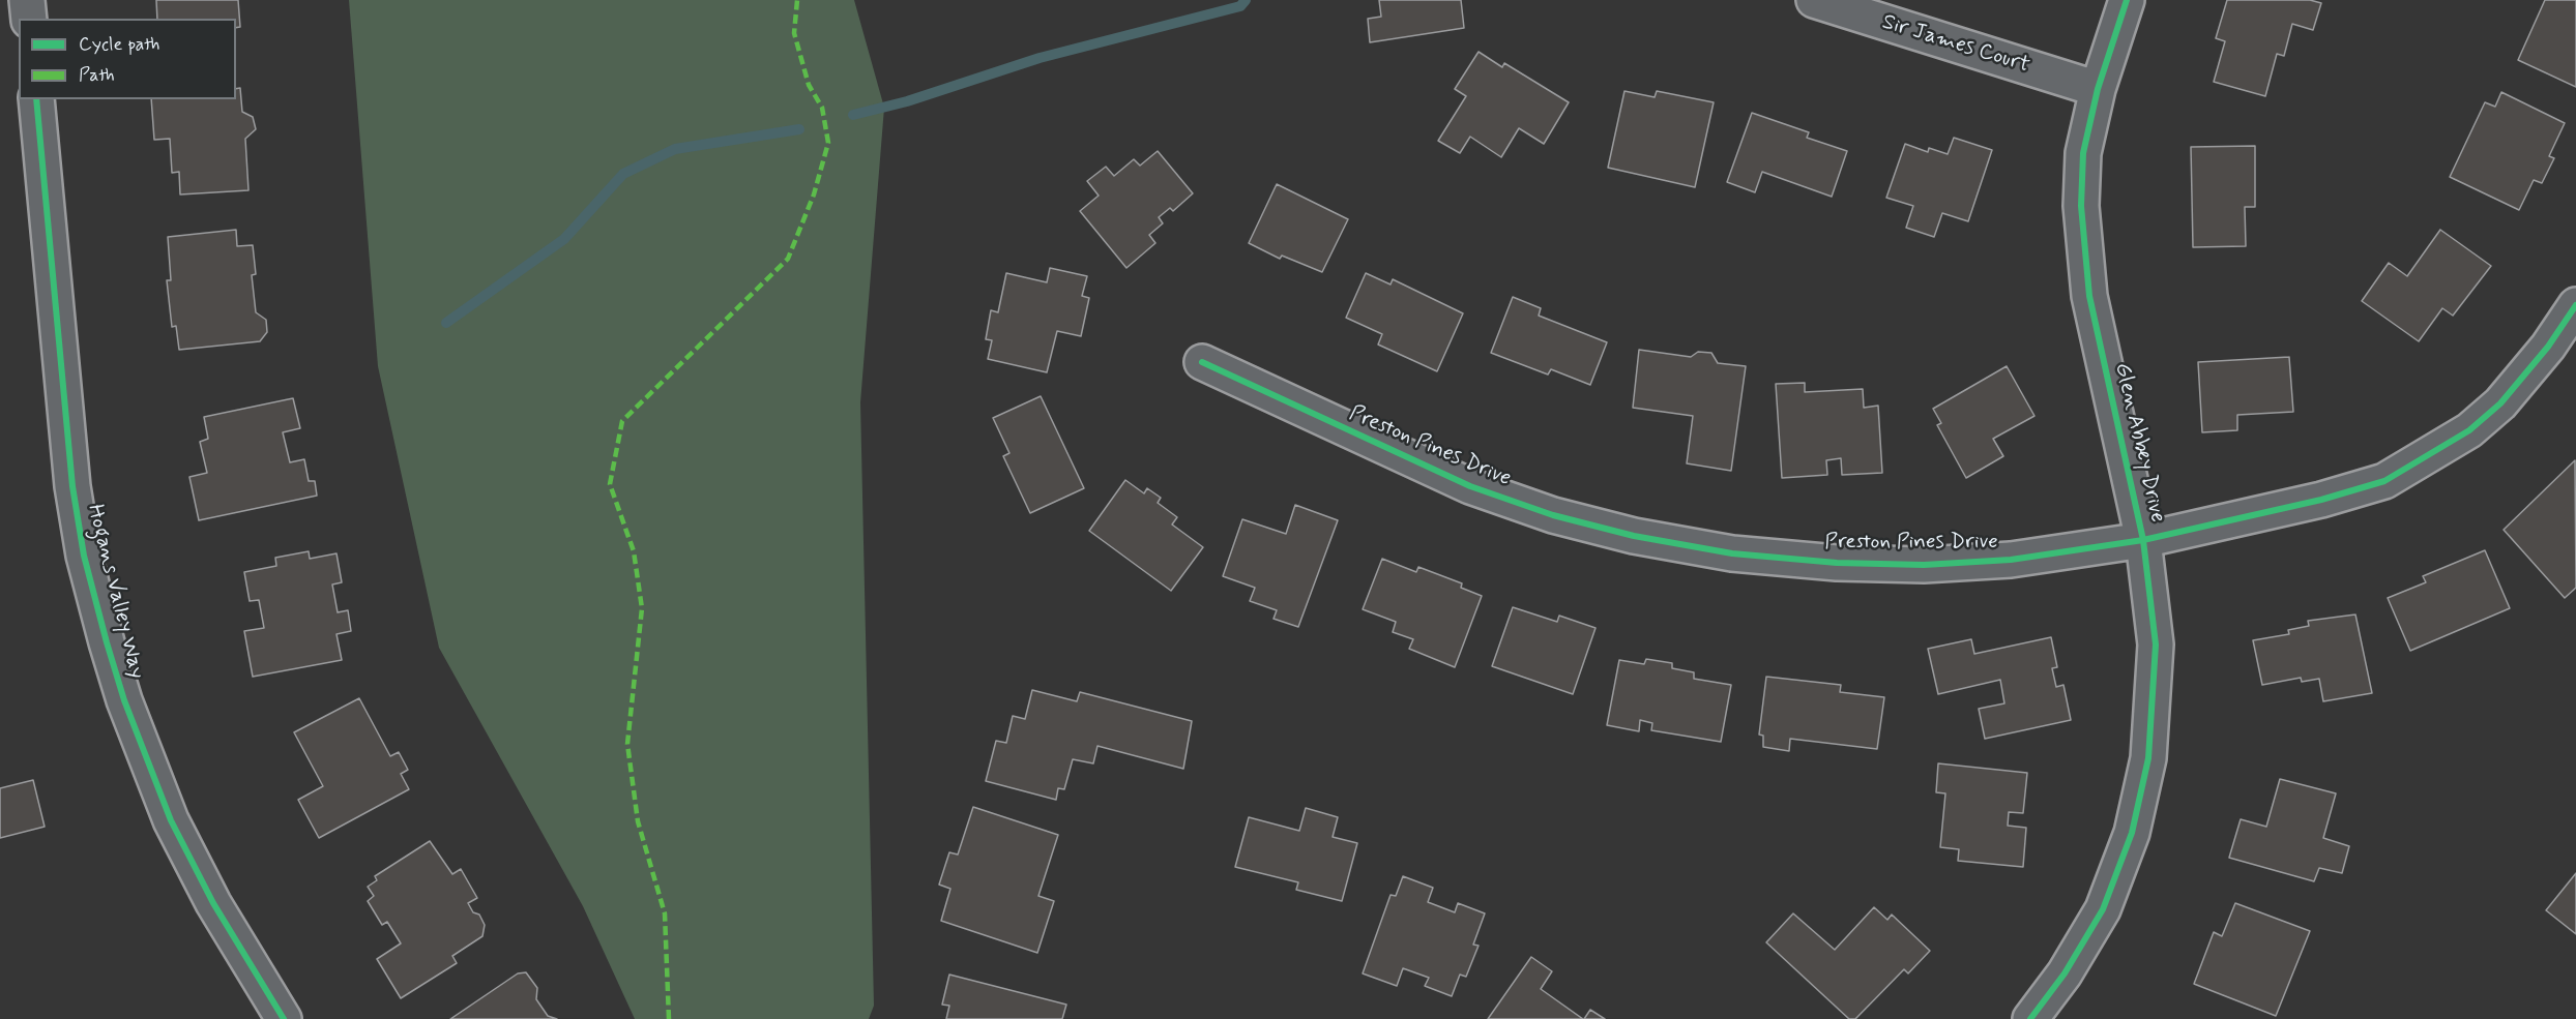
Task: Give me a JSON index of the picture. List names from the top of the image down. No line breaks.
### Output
{"streets":{"street":["Sir James Court","Glen Abbey Drive","Preston Pines Drive","Hogans Valley Way"]},"crossings":[["Sir James Court","Glen Abbey Drive"],["Glen Abbey Drive","Preston Pines Drive"]],"legend":["Cycle path","Path"]}
